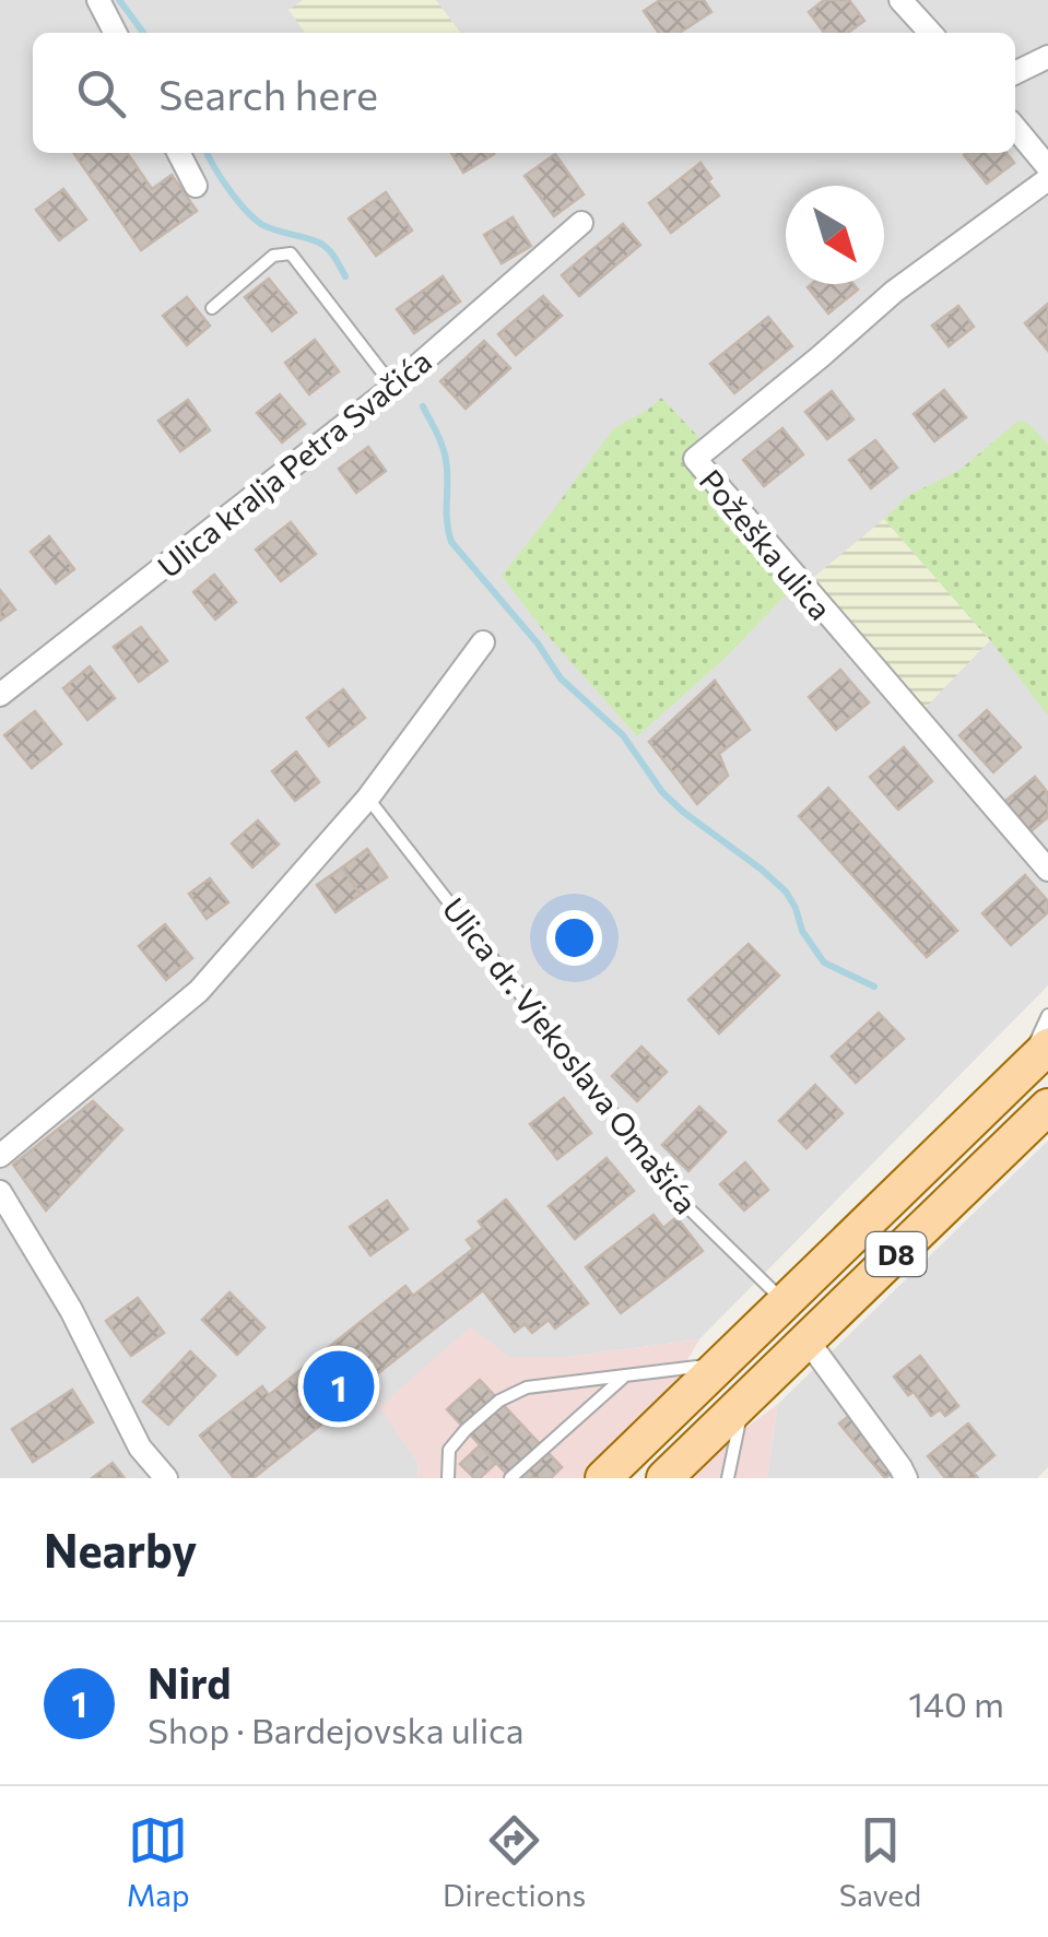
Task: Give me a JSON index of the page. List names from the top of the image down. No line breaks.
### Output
{"streets":{"main road":["D8"],"street":["Ulica kralja Petra Svačića","Požeška ulica"],"lane":["Ulica dr. Vjekoslava Omašića"]},"crossings":[["Ulica dr. Vjekoslava Omašića","D8"]],"north":"bottom right","page":{"search":"Search here","pins":"1","heading":"Nearby","list":[{"mark":"1","name":"Nird","note":"Shop · Bardejovska ulica","value":"140 m"}],"nav":["Map","Directions","Saved"]}}
